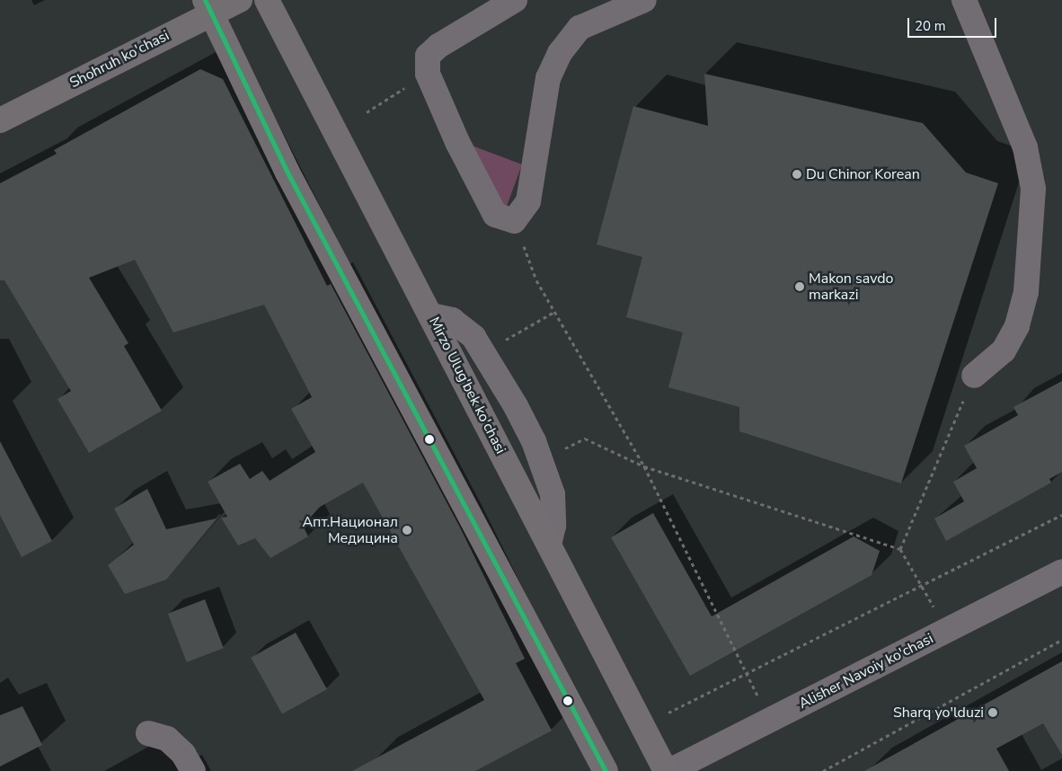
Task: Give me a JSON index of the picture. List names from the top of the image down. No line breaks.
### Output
{"streets":{"main road":["Shohruh ko'chasi","Mirzo Ulug'bek ko'chasi"],"street":["Alisher Navoiy ko'chasi"]},"places":["Du Chinor Korean","Makon savdo markazi","Апт.Национал Медицина","Sharq yo'lduzi"],"scale_bar":"20 m"}
